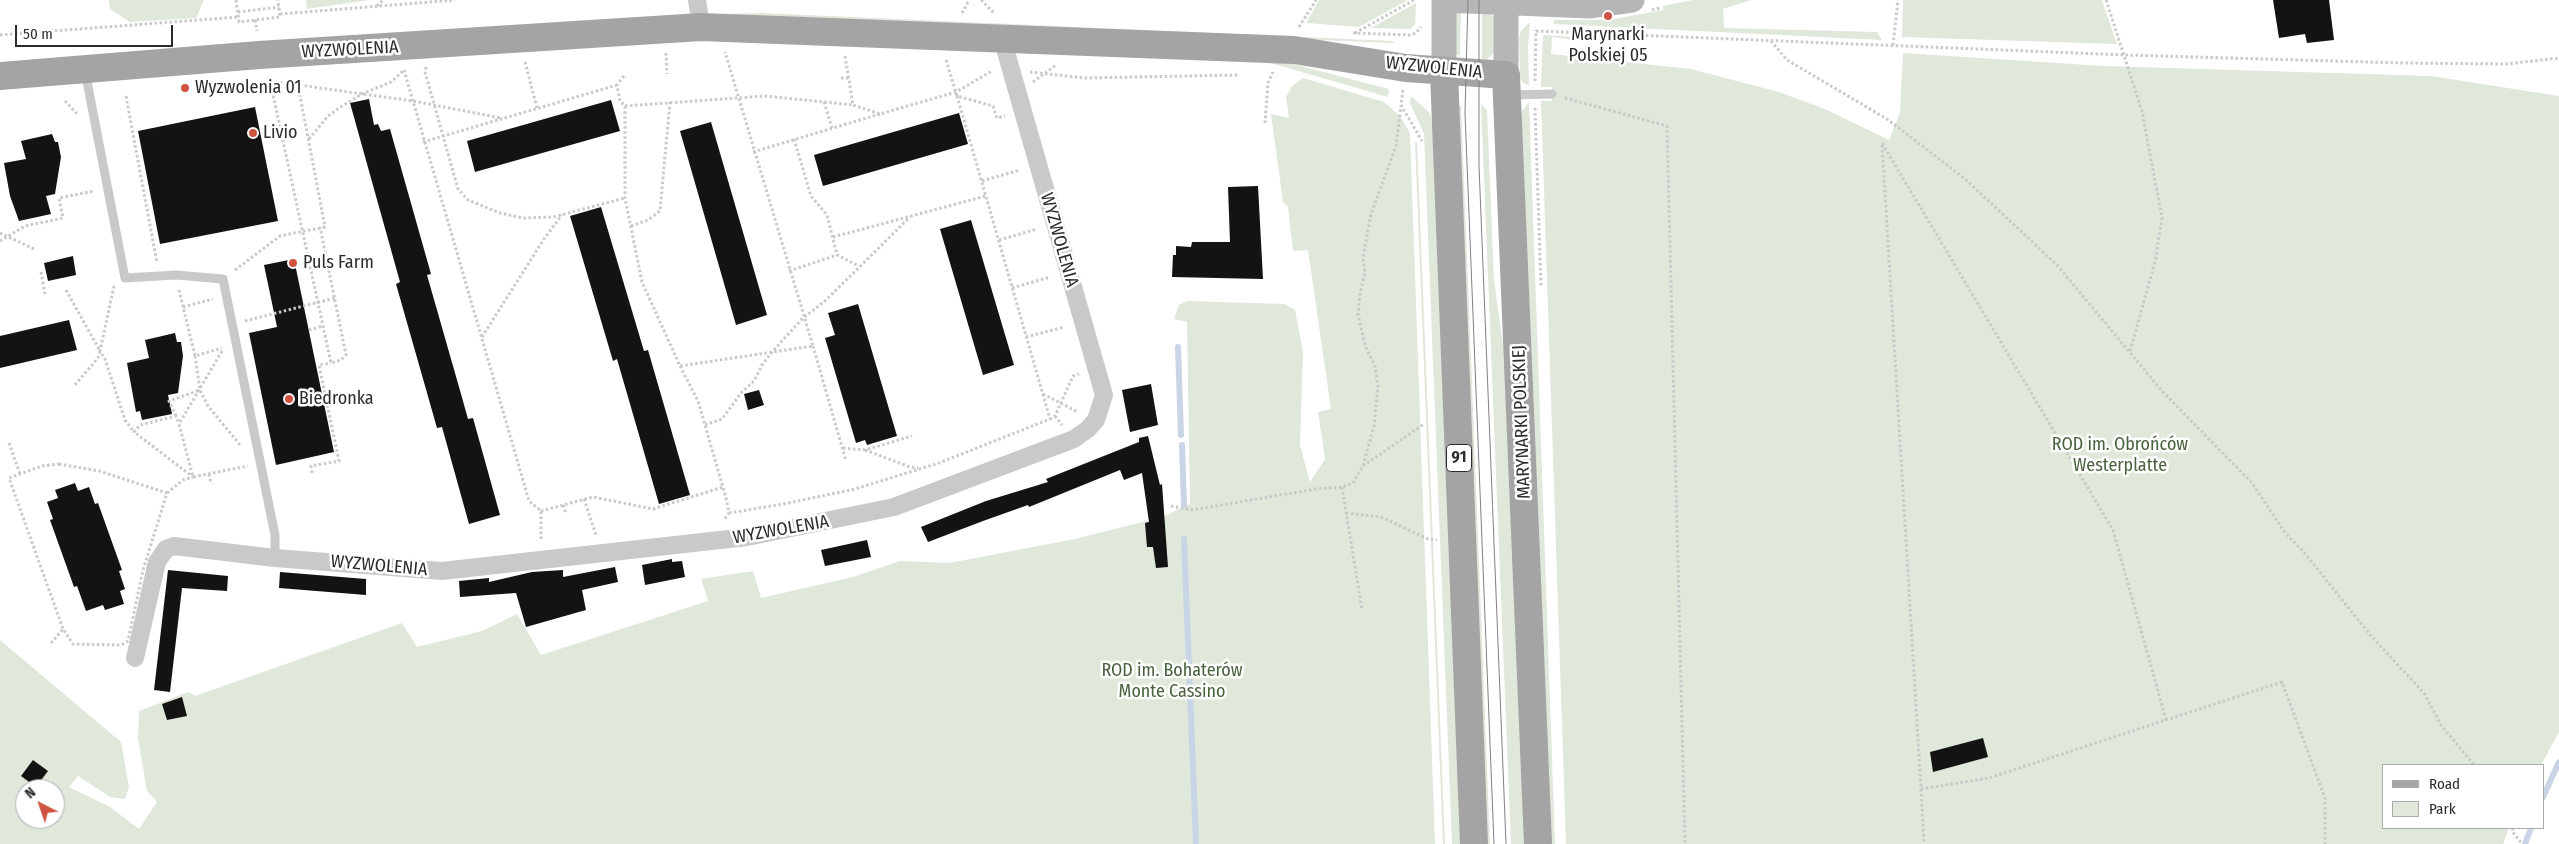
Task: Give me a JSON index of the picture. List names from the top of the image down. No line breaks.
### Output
{"streets":{"main road":["WYZWOLENIA","MARYNARKI POLSKIEJ","91"]},"crossings":[["WYZWOLENIA","MARYNARKI POLSKIEJ"],["WYZWOLENIA","91"]],"parks":["ROD im. Obrońców Westerplatte","ROD im. Bohaterów Monte Cassino"],"places":["Marynarki Polskiej 05","Wyzwolenia 01","Livio","Puls Farm","Biedronka"],"legend":["Road","Park"],"scale_bar":"50 m","north":"top left"}
